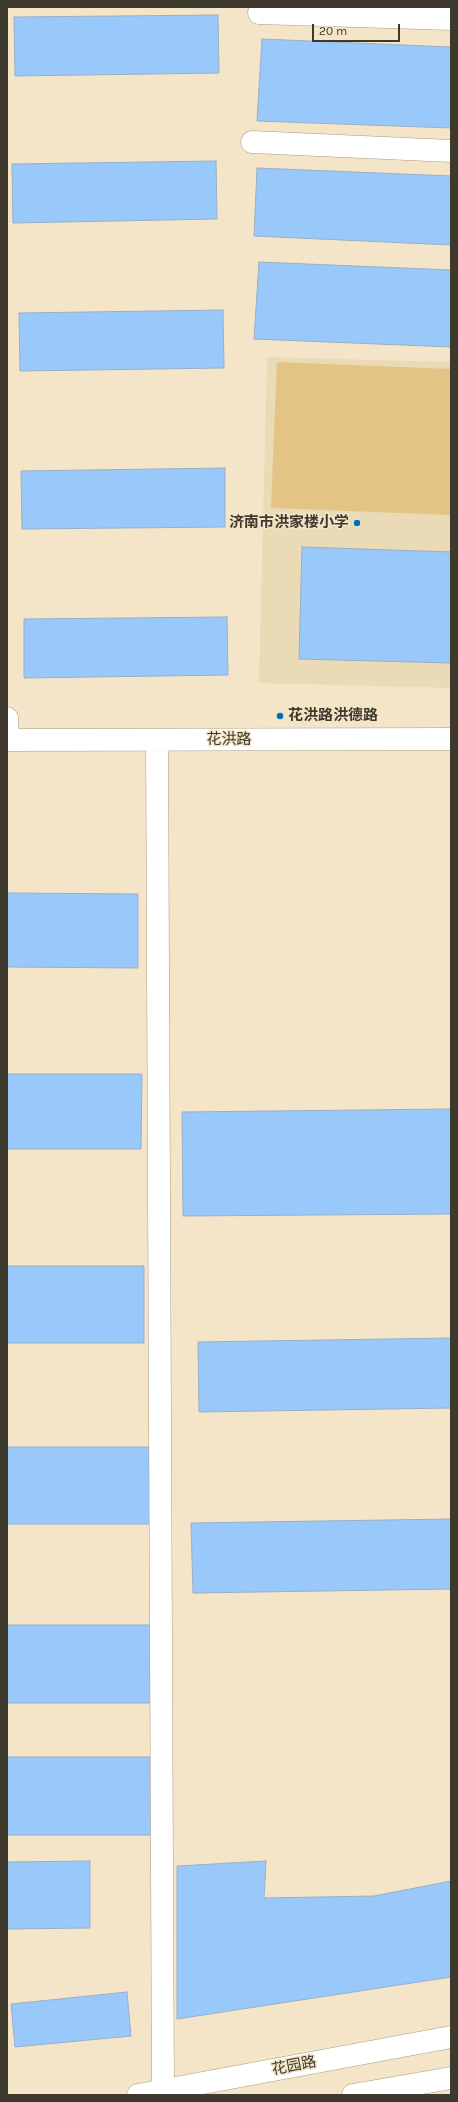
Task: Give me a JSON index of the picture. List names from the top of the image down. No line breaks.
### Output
{"streets":{"street":["花洪路","花园路"]},"places":["济南市洪家楼小学","花洪路洪德路"],"scale_bar":"20 m"}
